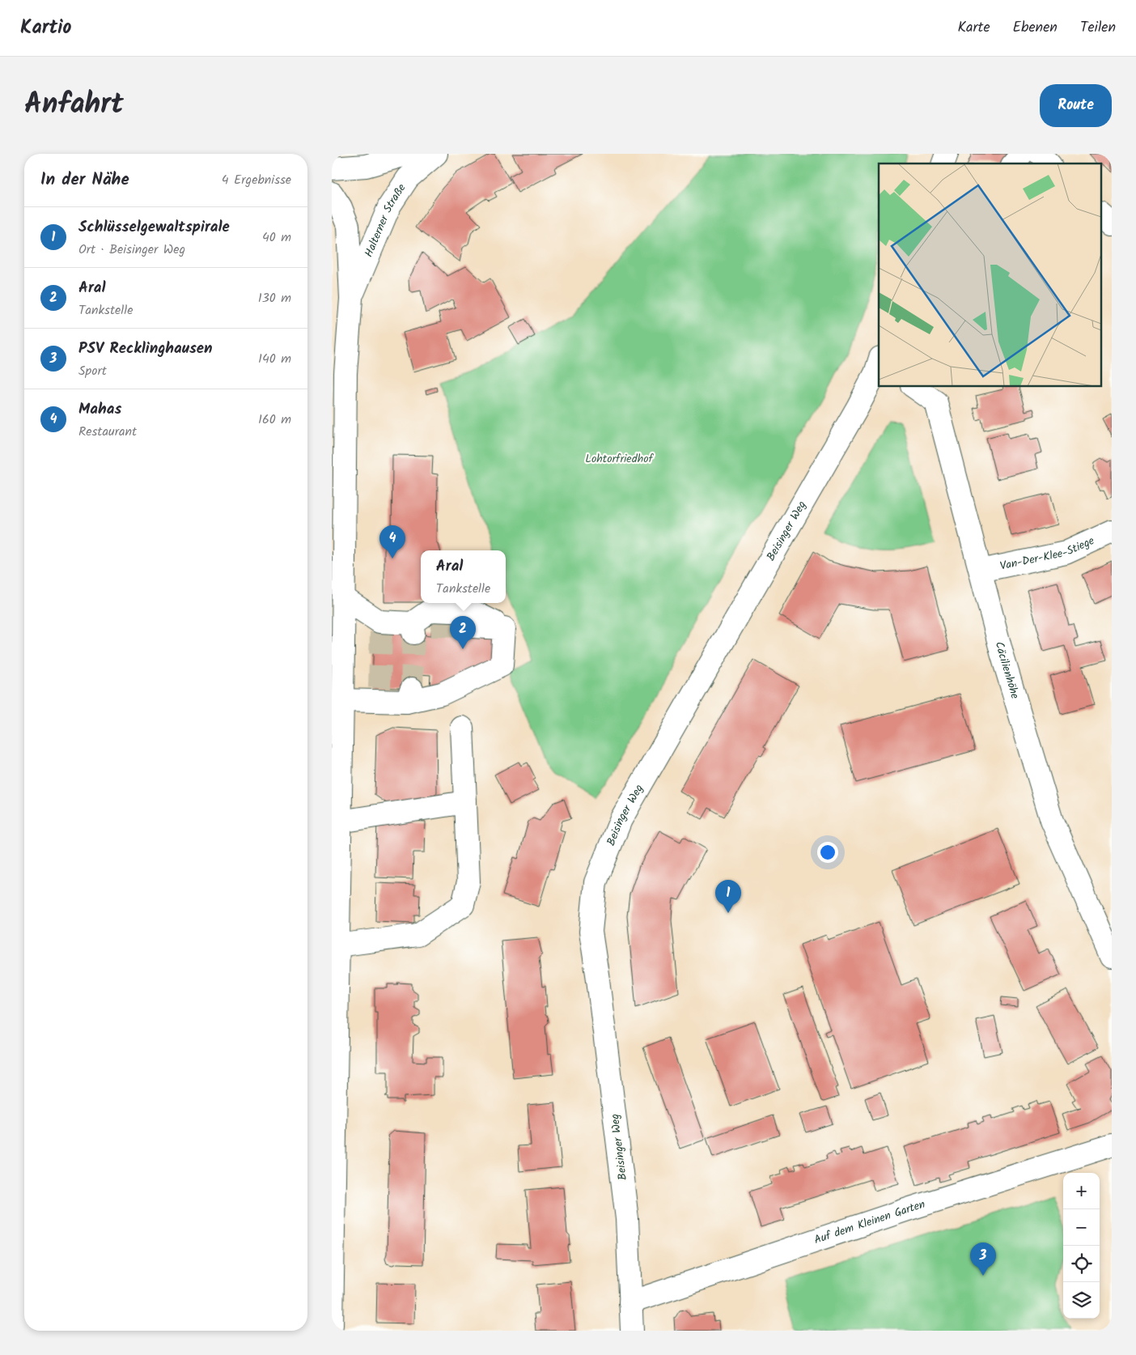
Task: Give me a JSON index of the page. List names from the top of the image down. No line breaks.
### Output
{"streets":{"street":["Halterner Straße","Beisinger Weg","Van-Der-Klee-Stiege","Cäcilienhöhe","Auf dem Kleinen Garten"]},"crossings":[["Beisinger Weg","Auf dem Kleinen Garten"],["Van-Der-Klee-Stiege","Cäcilienhöhe"]],"parks":["Lohtorfriedhof"],"page":{"header":"Kartio","nav":["Karte","Ebenen","Teilen"],"title":"Anfahrt","buttons":"Route","heading":["In der Nähe","4 Ergebnisse"],"list":[{"mark":"1","name":"Schlüsselgewaltspirale","note":"Ort · Beisinger Weg","value":"40 m"},{"mark":"2","name":"Aral","note":"Tankstelle","value":"130 m"},{"mark":"3","name":"PSV Recklinghausen","note":"Sport","value":"140 m"},{"mark":"4","name":"Mahas","note":"Restaurant","value":"160 m"}],"pins":["4","2","1","3"],"popup":["Aral","Tankstelle"],"map_buttons":["+","−"]}}
